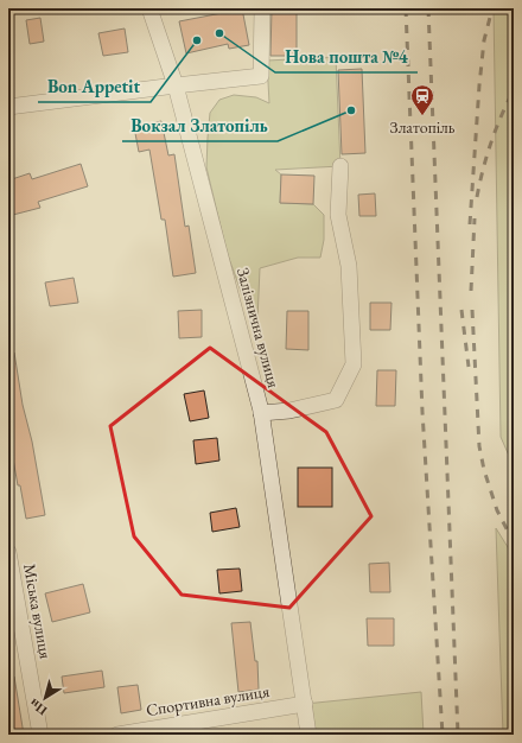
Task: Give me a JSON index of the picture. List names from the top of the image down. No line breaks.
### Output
{"streets":{"street":["Залізнична вулиця","Міська вулиця","Спортивна вулиця"]},"crossings":[["Залізнична вулиця","Спортивна вулиця"]],"places":{"other":["Нова пошта №4","Bon Appetit","Вокзал Златопіль"],"station":["Златопіль"]},"north":"bottom left"}
